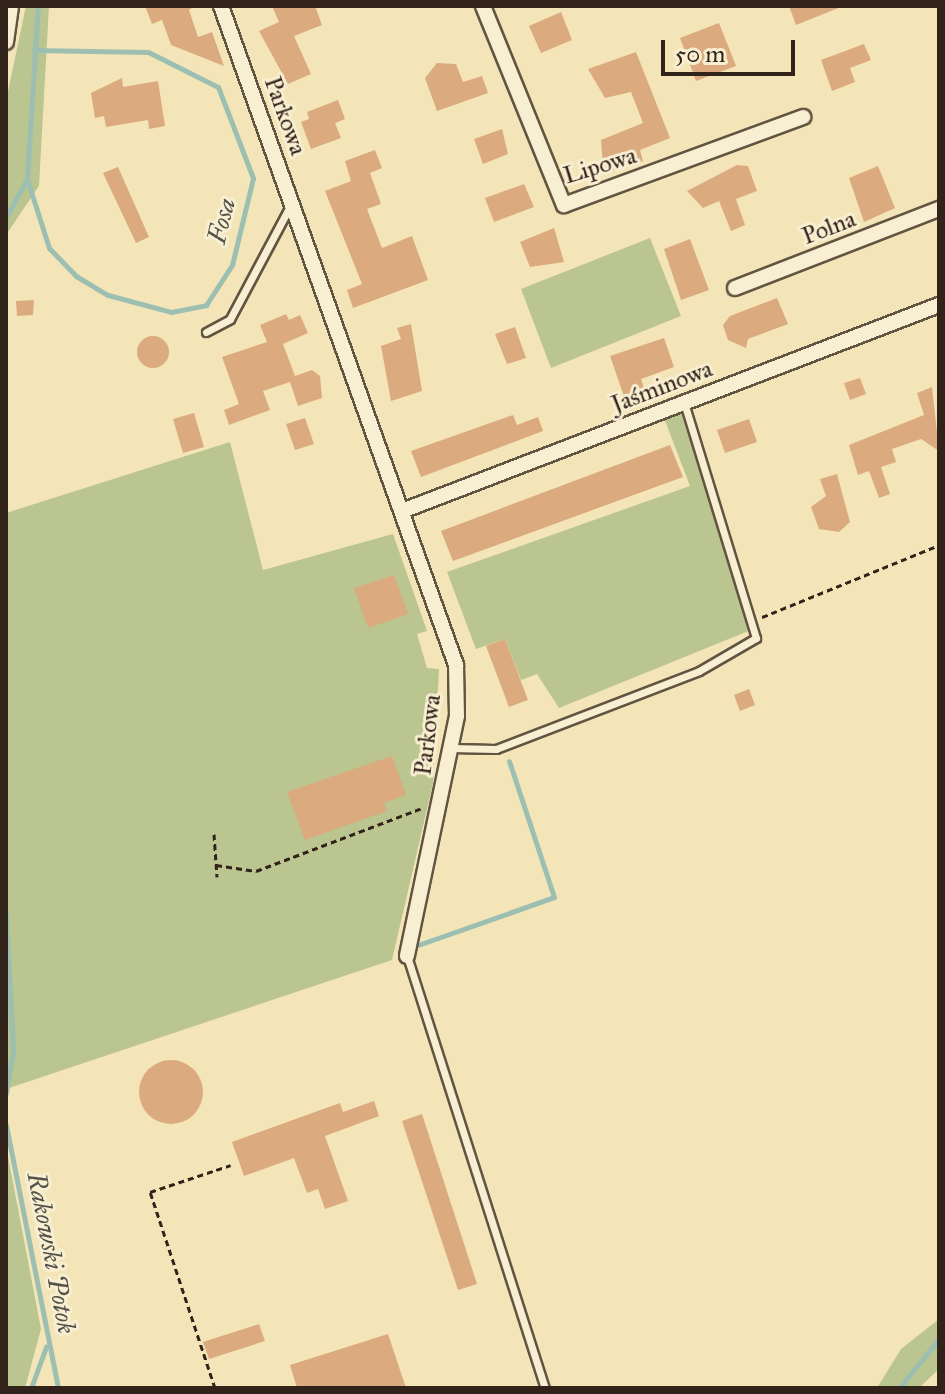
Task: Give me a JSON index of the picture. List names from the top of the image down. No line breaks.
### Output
{"streets":{"street":["Parkowa","Lipowa","Polna","Jaśminowa"]},"crossings":[["Parkowa","Jaśminowa"]],"water":["Fosa","Rakowski Potok"],"scale_bar":"50 m"}
